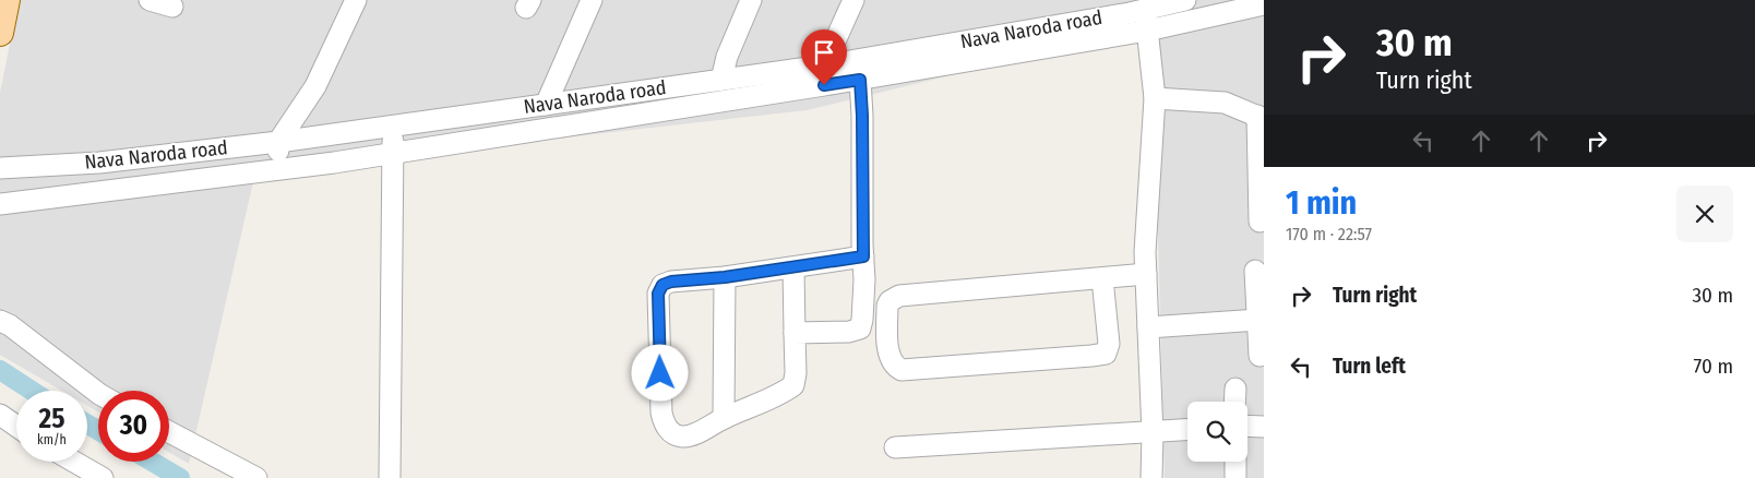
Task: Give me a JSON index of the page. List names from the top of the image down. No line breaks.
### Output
{"streets":{"street":["Nava Naroda road"]},"page":{"turn":["30 m","Turn right"],"heading":["1 min","170 m · 22:57"],"list":[{"name":"Turn right","value":"30 m"},{"name":"Turn left","value":"70 m"}],"speed":"25 km/h","limit":"30"}}
